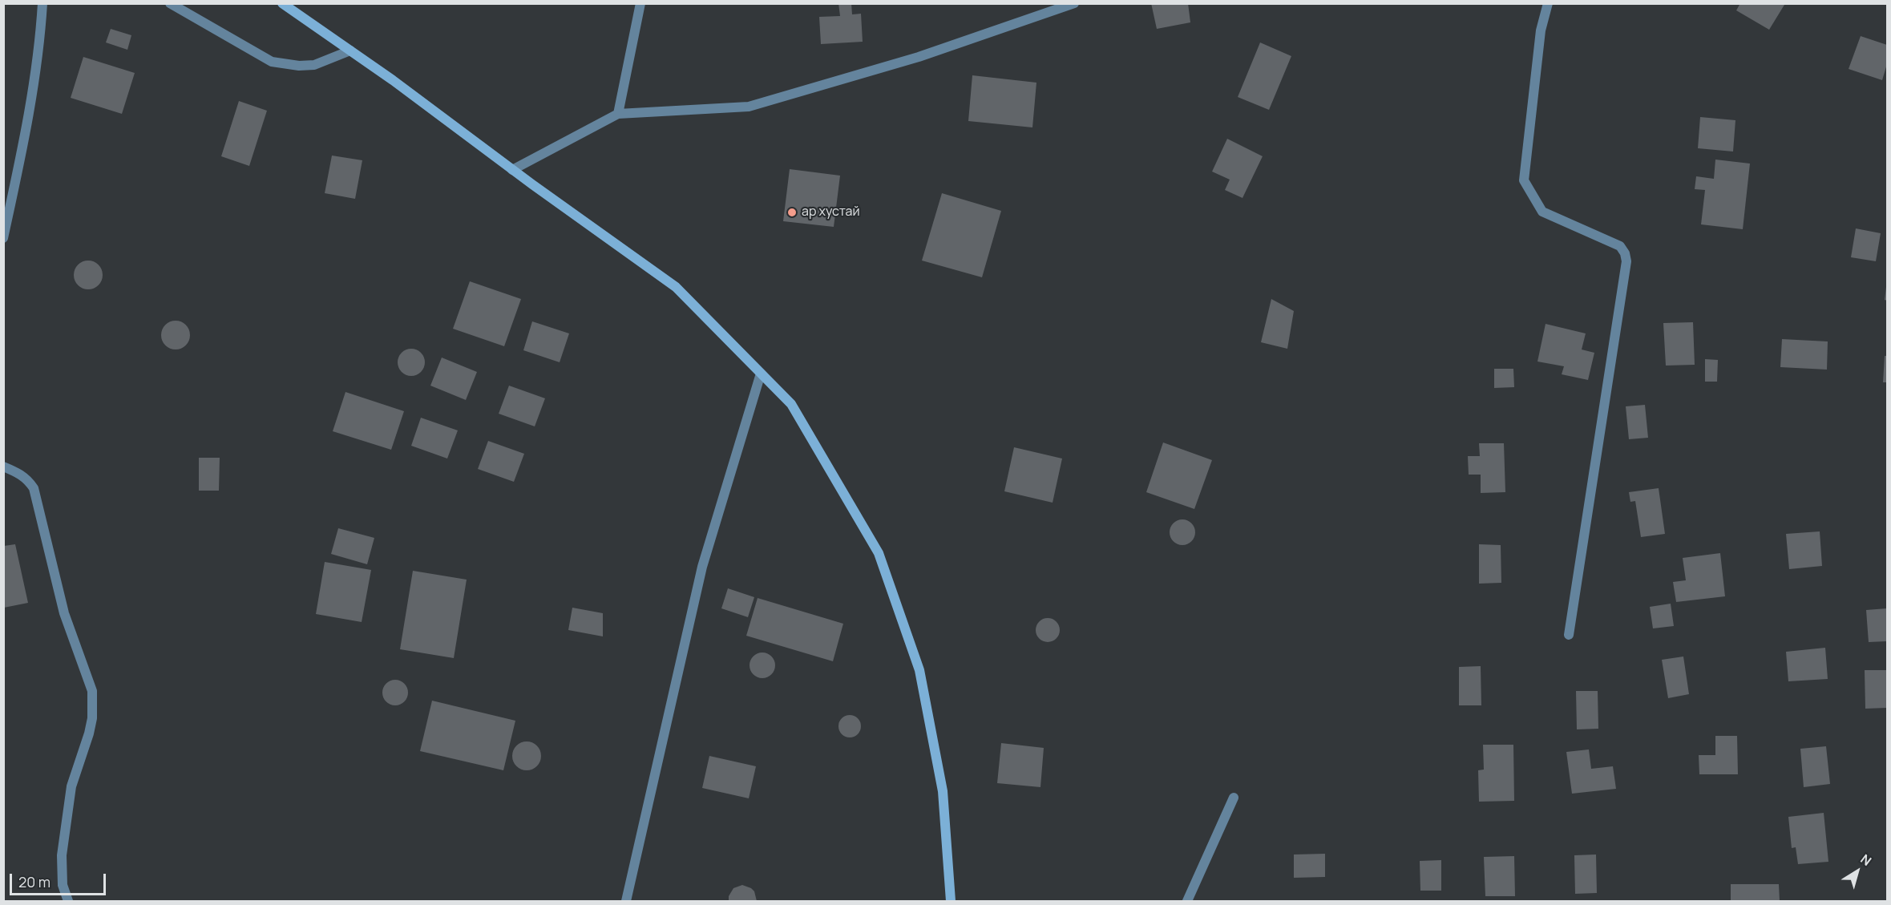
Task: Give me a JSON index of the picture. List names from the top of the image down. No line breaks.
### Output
{"places":["ар хустай"],"scale_bar":"20 m","north":"top right"}
